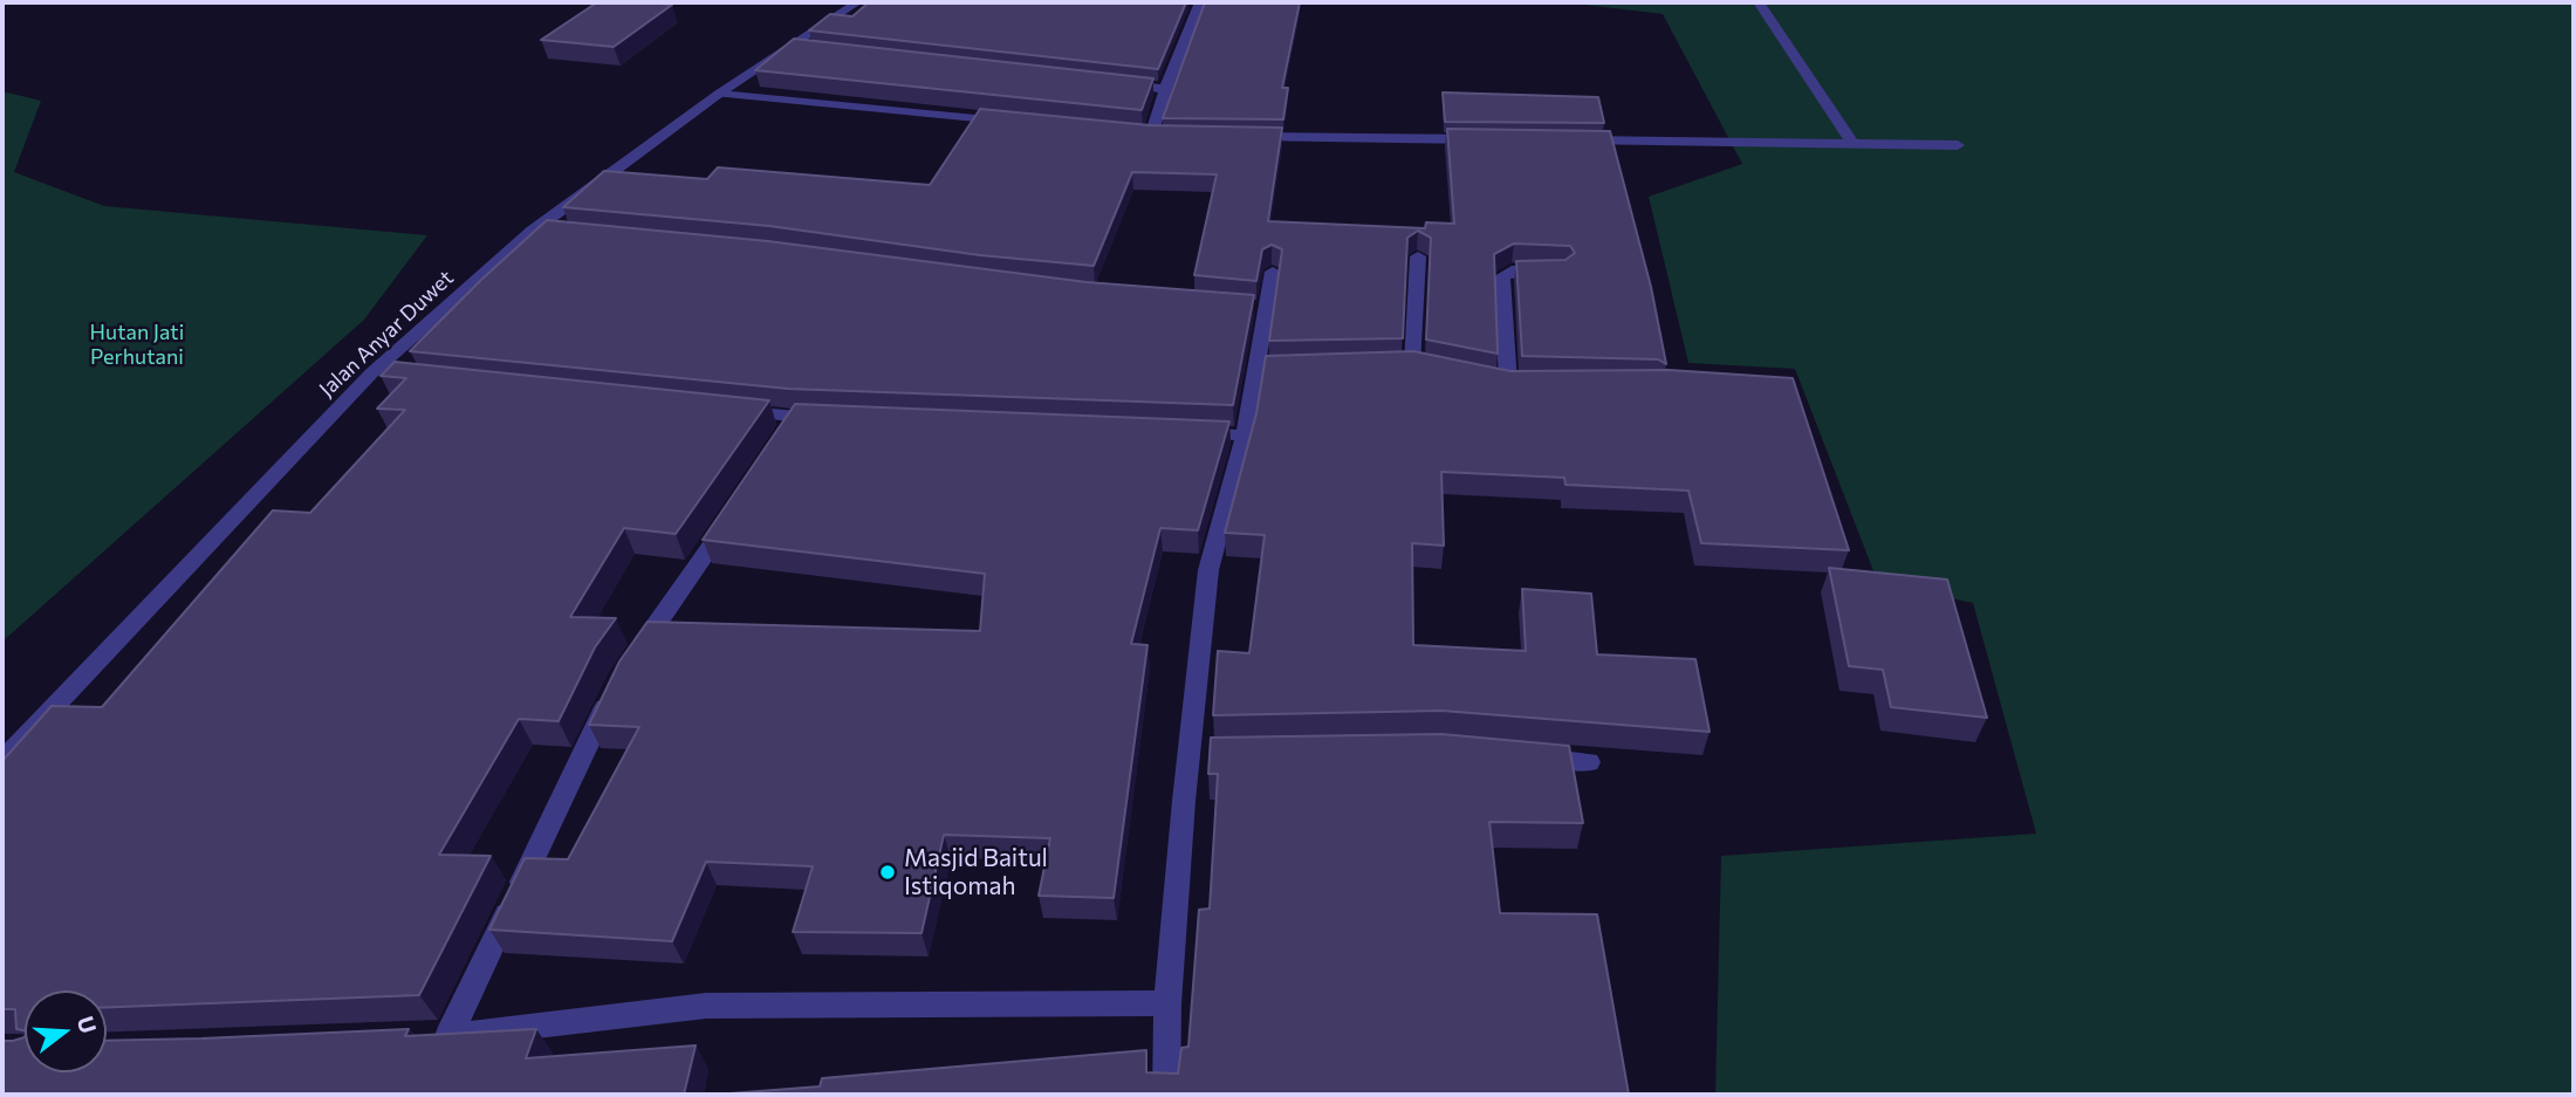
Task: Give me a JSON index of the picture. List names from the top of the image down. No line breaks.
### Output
{"streets":{"street":["Jalan Anyar Duwet"]},"parks":["Hutan Jati Perhutani"],"places":["Masjid Baitul Istiqomah"],"north":"right"}
